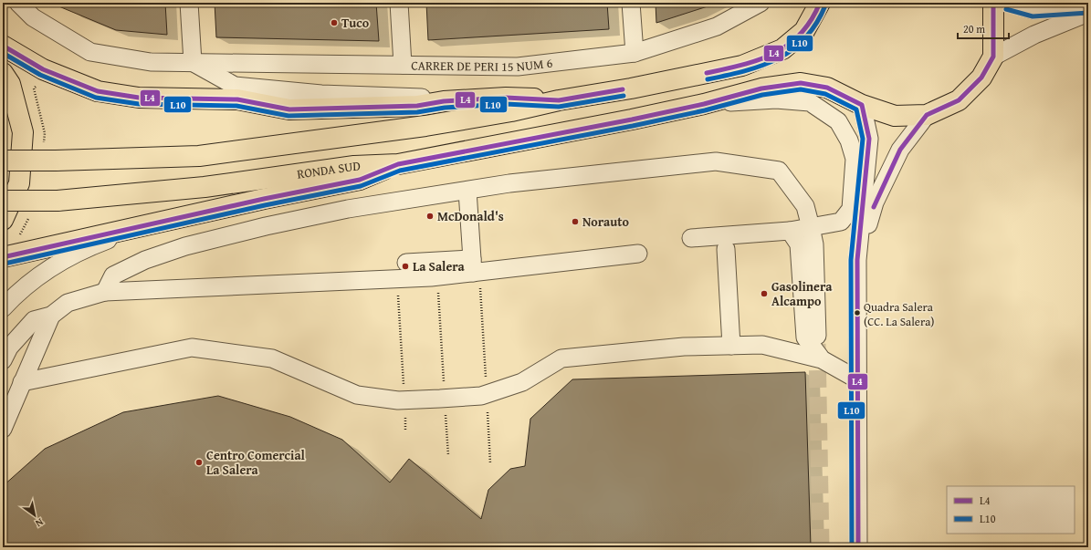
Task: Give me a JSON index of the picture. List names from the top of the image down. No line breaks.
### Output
{"streets":{"main road":["RONDA SUD"],"street":["CARRER DE PERI 15 NUM 6"]},"places":["Tuco","McDonald's","Norauto","La Salera","Gasolinera Alcampo","Quadra Salera (CC. La Salera)","Centro Comercial La Salera"],"lines":["transit line L4","transit line L10"],"legend":["L4","L10"],"scale_bar":"20 m","north":"bottom right"}
